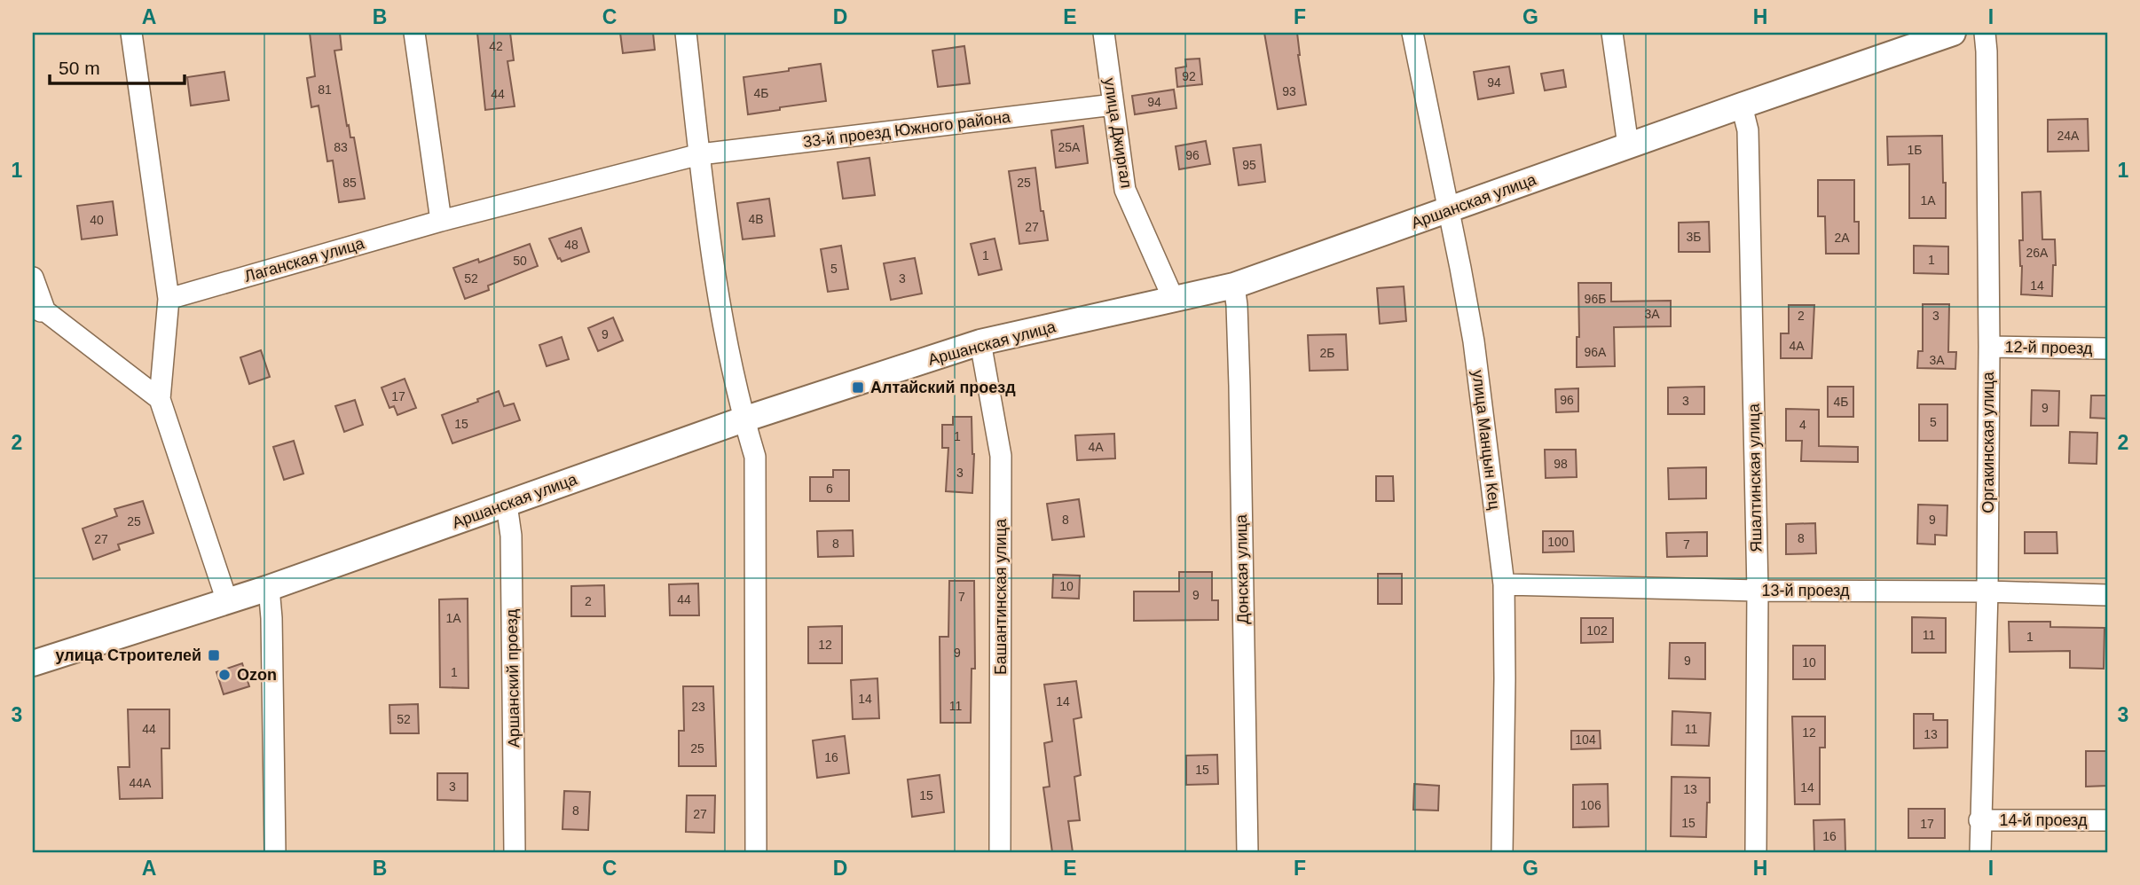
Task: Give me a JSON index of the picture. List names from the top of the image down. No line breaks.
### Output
{"streets":{"street":["33-й проезд Южного района","улица Джиргал","Аршанская улица","Лаганская улица","12-й проезд","улица Манцын Кец","Оргакинская улица","Яшалтинская улица","Донская улица","13-й проезд","Башантинская улица","Аршанский проезд","14-й проезд"]},"crossings":[["33-й проезд Южного района","улица Джиргал"],["33-й проезд Южного района","Лаганская улица"],["улица Джиргал","Аршанская улица"],["Аршанская улица","улица Манцын Кец"],["Аршанская улица","Яшалтинская улица"],["Аршанская улица","Донская улица"],["Аршанская улица","Башантинская улица"],["Аршанская улица","Аршанский проезд"],["12-й проезд","Оргакинская улица"],["улица Манцын Кец","13-й проезд"],["Оргакинская улица","13-й проезд"],["Оргакинская улица","14-й проезд"],["Яшалтинская улица","13-й проезд"]],"places":{"transit":["Алтайский проезд","улица Строителей"],"other":["Ozon"]},"house_numbers":["42","92","94","81","93","4Б","44","94","24А","83","25А","1Б","96","95","85","25","1А","4В","40","27","3Б","2А","48","26А","1","1","50","5","52","3","14","96Б","3А","2","3","9","4А","96А","2Б","3А","17","96","3","4Б","9","5","15","4","1","4А","98","3","6","8","9","25","8","27","100","8","7","10","9","7","44","2","1А","102","11","1","12","9","9","10","1","14","14","11","23","52","44","11","12","13","104","25","16","15","44А","3","14","13","15","106","8","27","15","17","16"],"scale_bar":"50 m","grid":{"columns":["A","B","C","D","E","F","G","H","I"],"rows":["1","2","3"]}}
